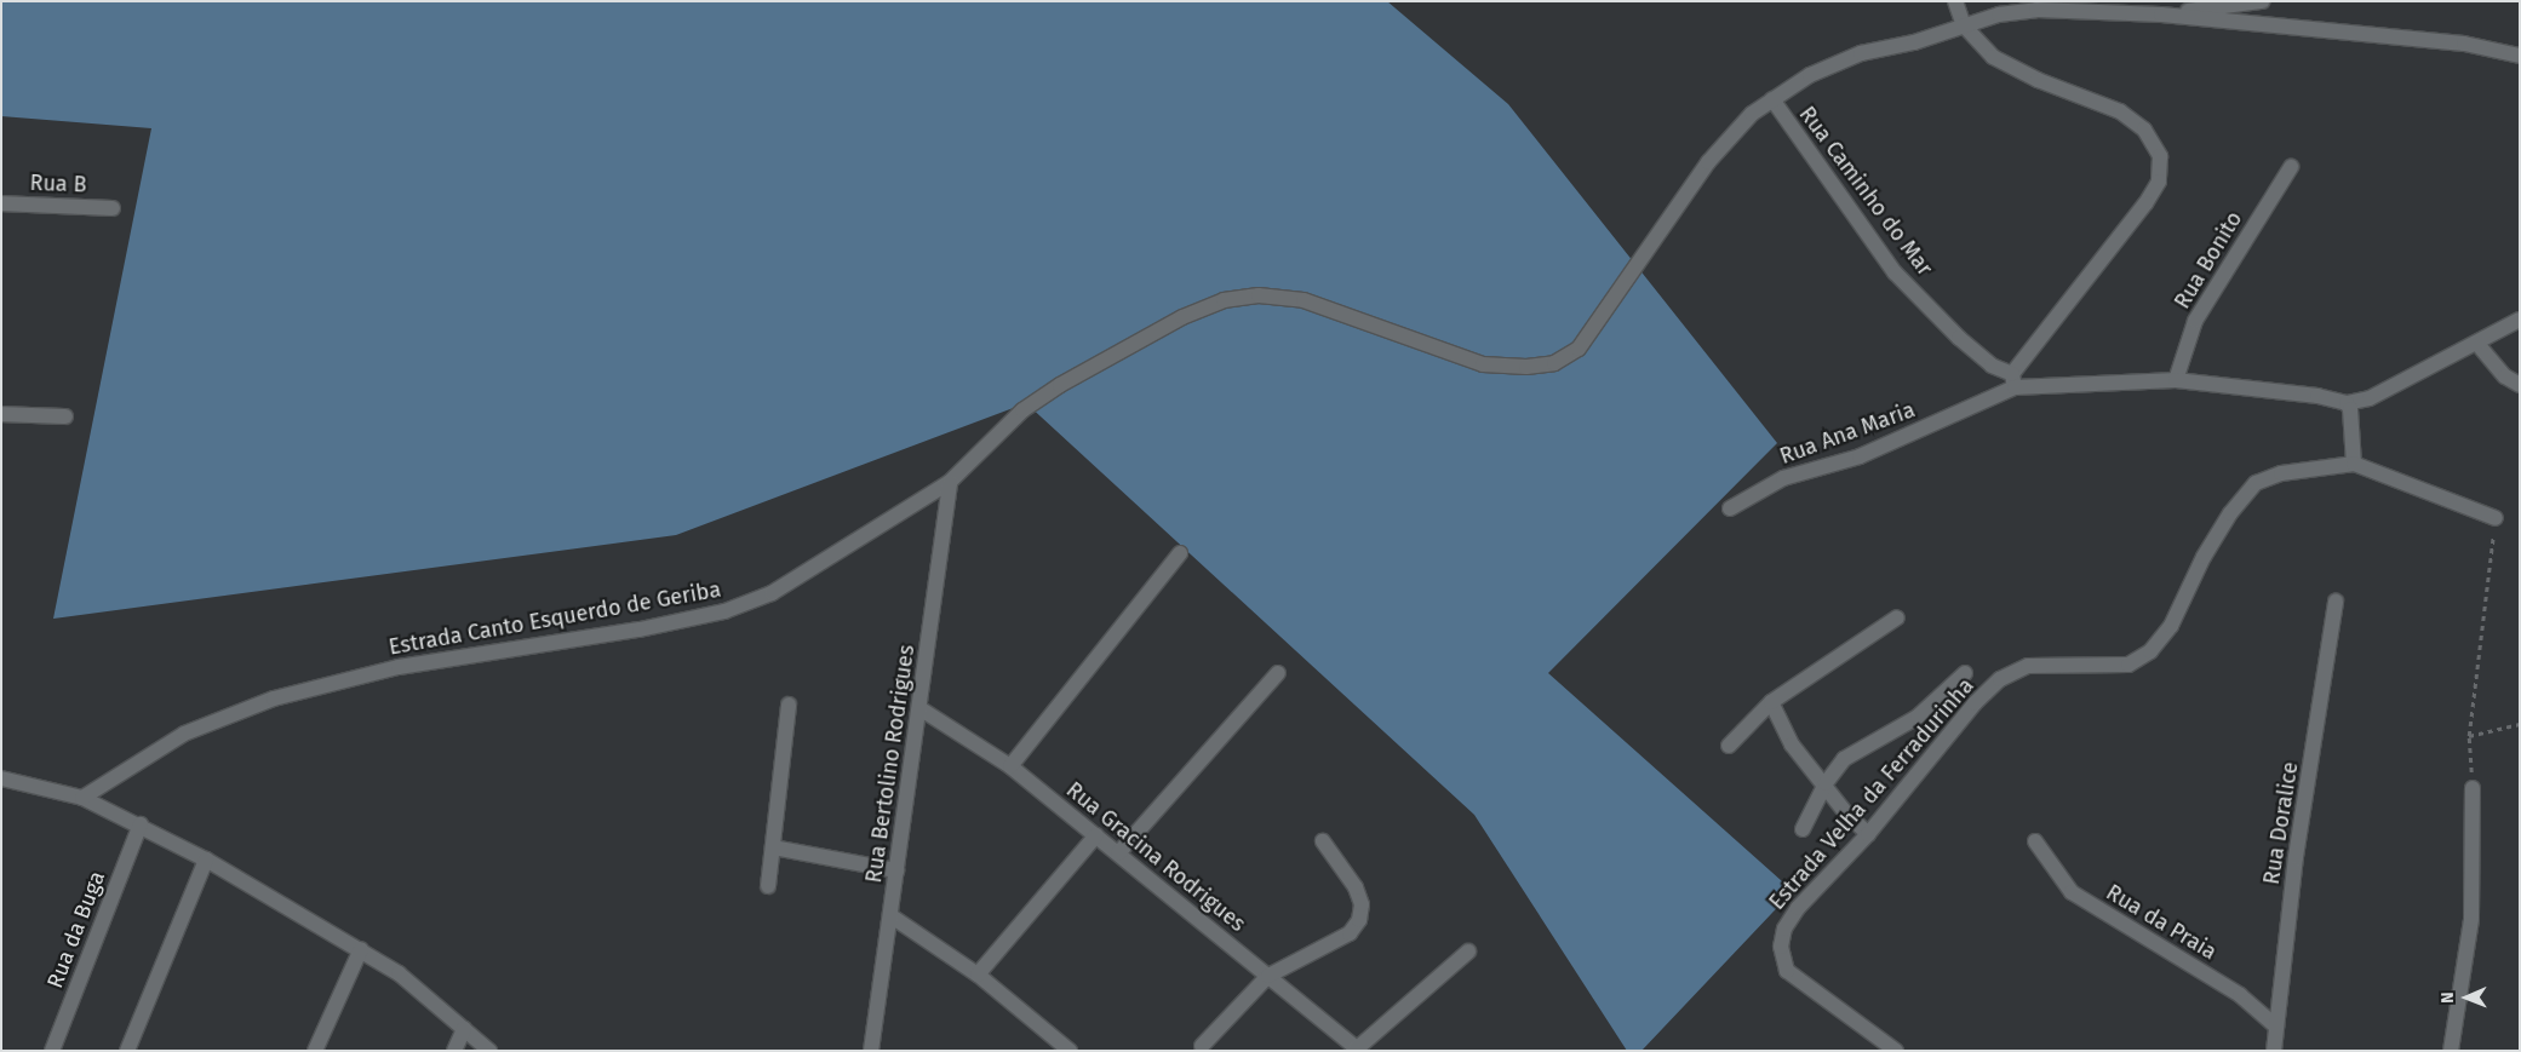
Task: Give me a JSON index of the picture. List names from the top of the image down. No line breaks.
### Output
{"streets":{"street":["Rua B","Rua Caminho do Mar","Rua Bonito","Rua Ana Maria","Estrada Canto Esquerdo de Geriba","Rua Bertolino Rodrigues","Estrada Velha da Ferradurinha","Rua Doralice","Rua Gracina Rodrigues","Rua da Praia","Rua da Buga"]},"crossings":[["Rua Caminho do Mar","Rua Ana Maria"],["Rua Caminho do Mar","Estrada Canto Esquerdo de Geriba"],["Estrada Canto Esquerdo de Geriba","Rua Bertolino Rodrigues"],["Rua Bertolino Rodrigues","Rua Gracina Rodrigues"],["Rua Doralice","Rua da Praia"]],"north":"left"}
